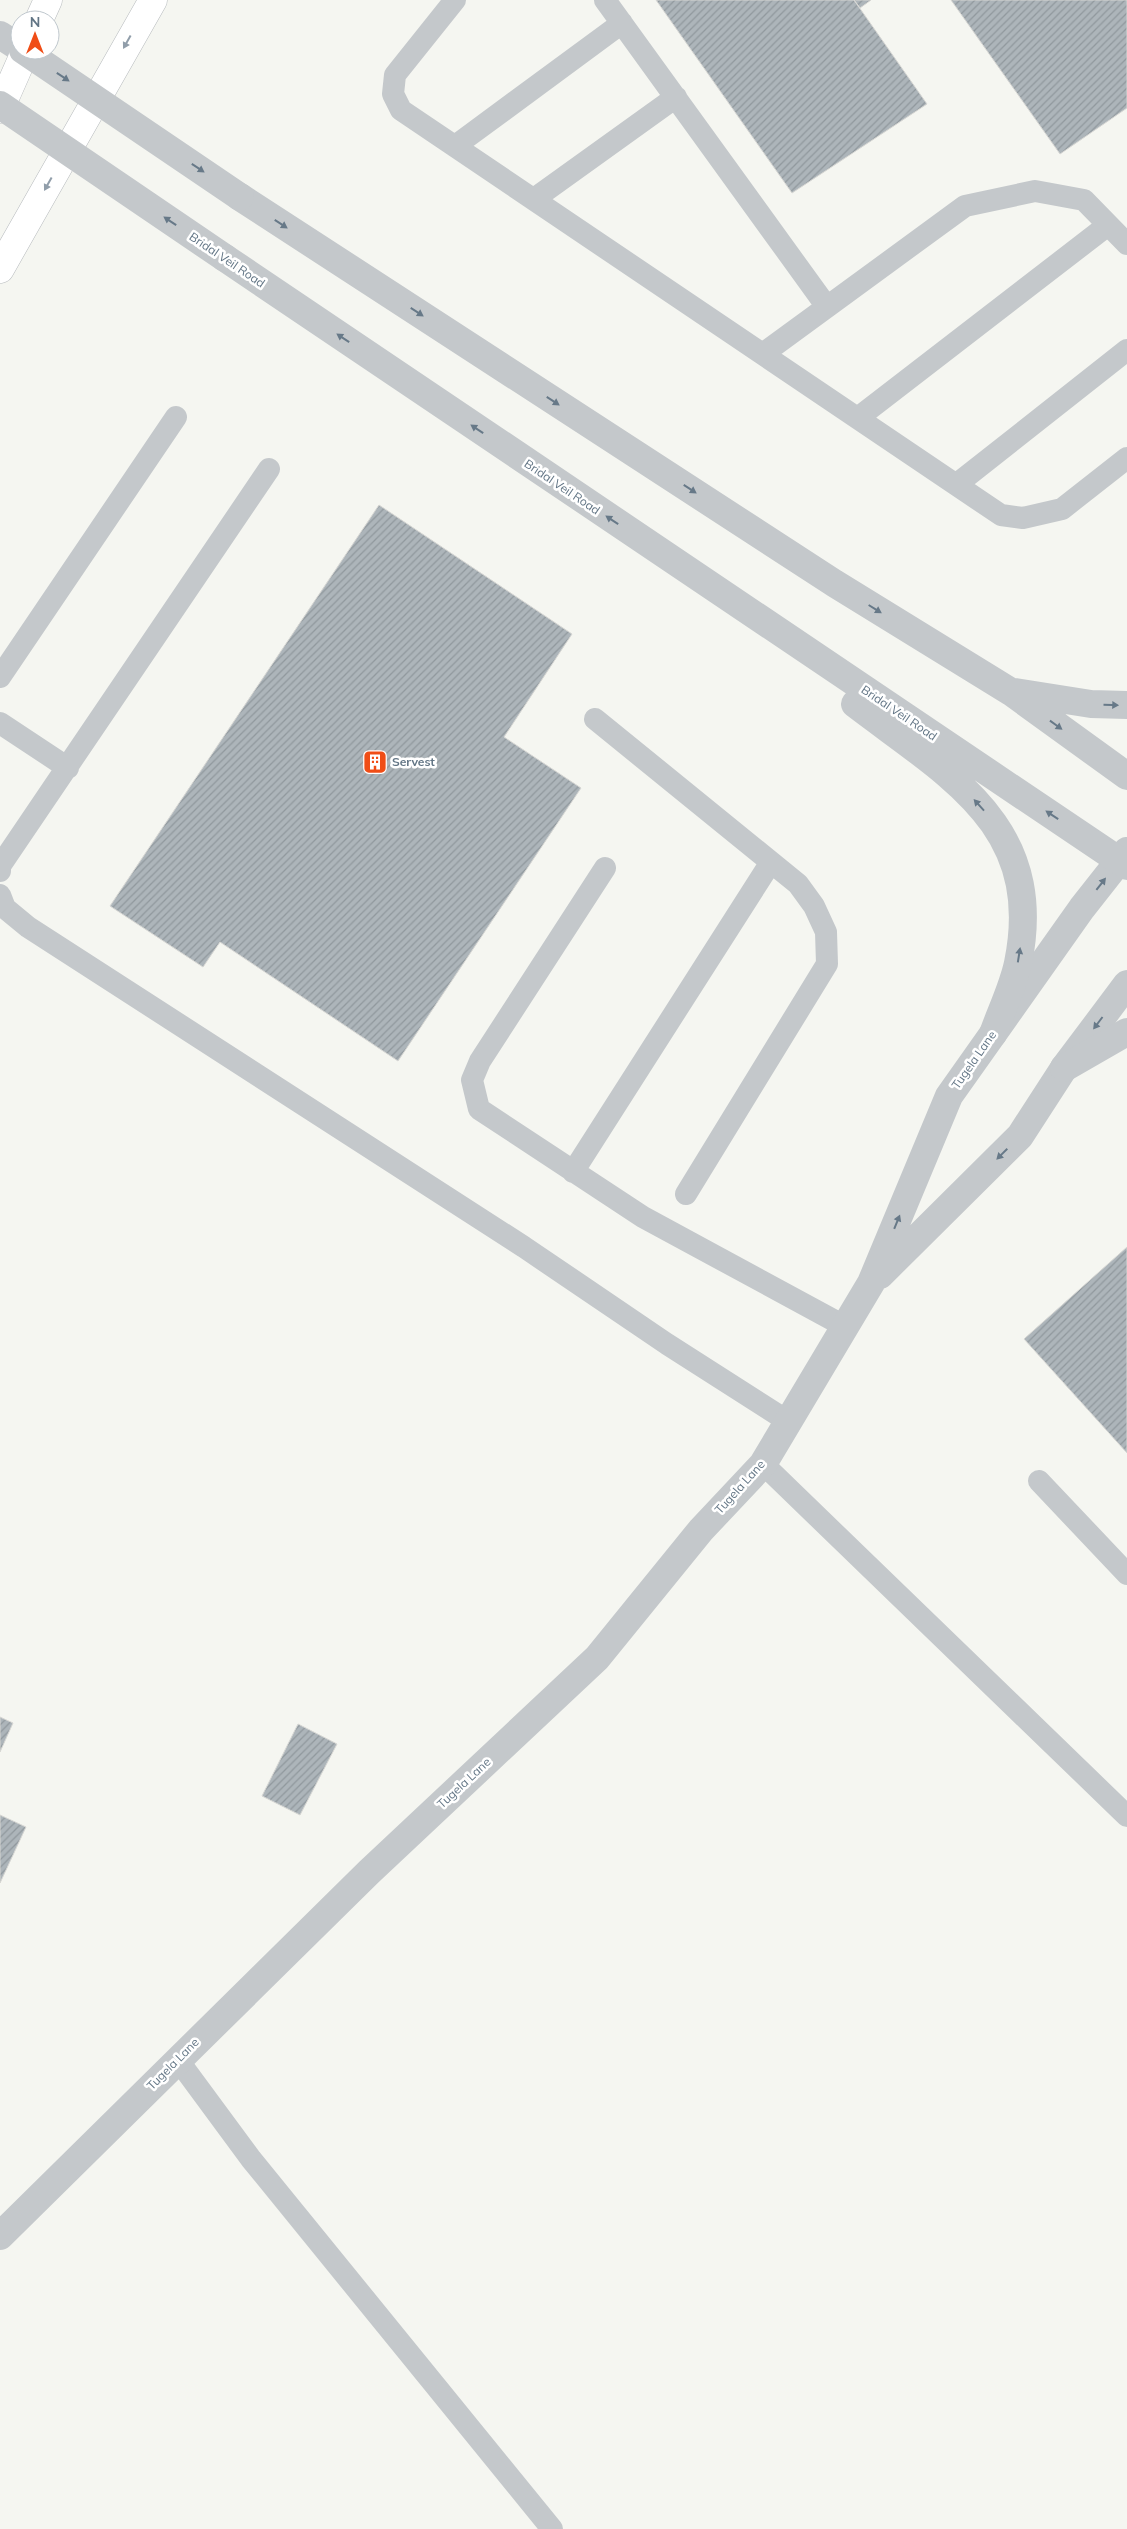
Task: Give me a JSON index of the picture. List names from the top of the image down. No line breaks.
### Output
{"streets":{"street":["Bridal Veil Road","Tugela Lane"]},"crossings":[["Bridal Veil Road","Tugela Lane"]],"places":{"building":["Servest"]},"north":"top"}
